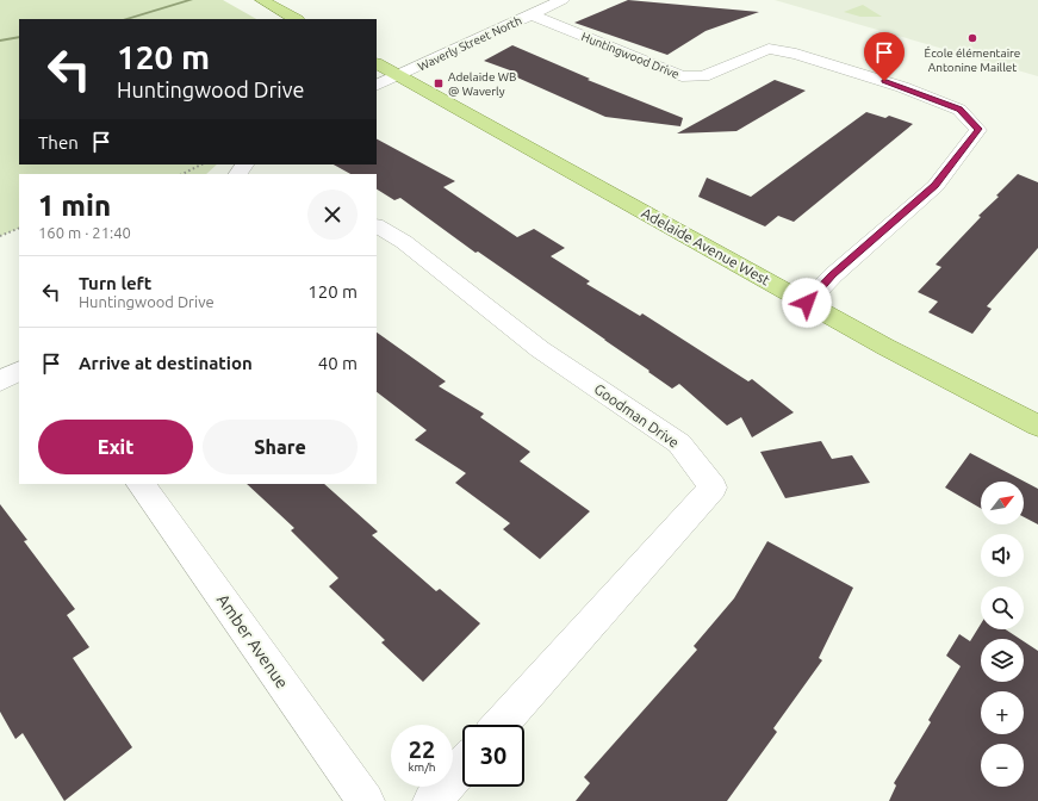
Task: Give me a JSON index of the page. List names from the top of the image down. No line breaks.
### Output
{"streets":{"main road":["Adelaide Avenue West"],"street":["Waverly Street North","Huntingwood Drive","Goodman Drive","Amber Avenue"]},"crossings":[["Waverly Street North","Huntingwood Drive"],["Waverly Street North","Adelaide Avenue West"],["Huntingwood Drive","Adelaide Avenue West"]],"places":{"other":["École élémentaire Antonine Maillet"],"transit":["Adelaide WB @ Waverly"]},"north":"top right","page":{"turn":["120 m","Huntingwood Drive"],"then":"Then","heading":["1 min","160 m · 21:40"],"list":[{"name":"Turn left","note":"Huntingwood Drive","value":"120 m"},{"name":"Arrive at destination","value":"40 m"}],"buttons":["Exit","Share"],"map_buttons":["+","−"],"speed":"22 km/h","limit":"30"}}
